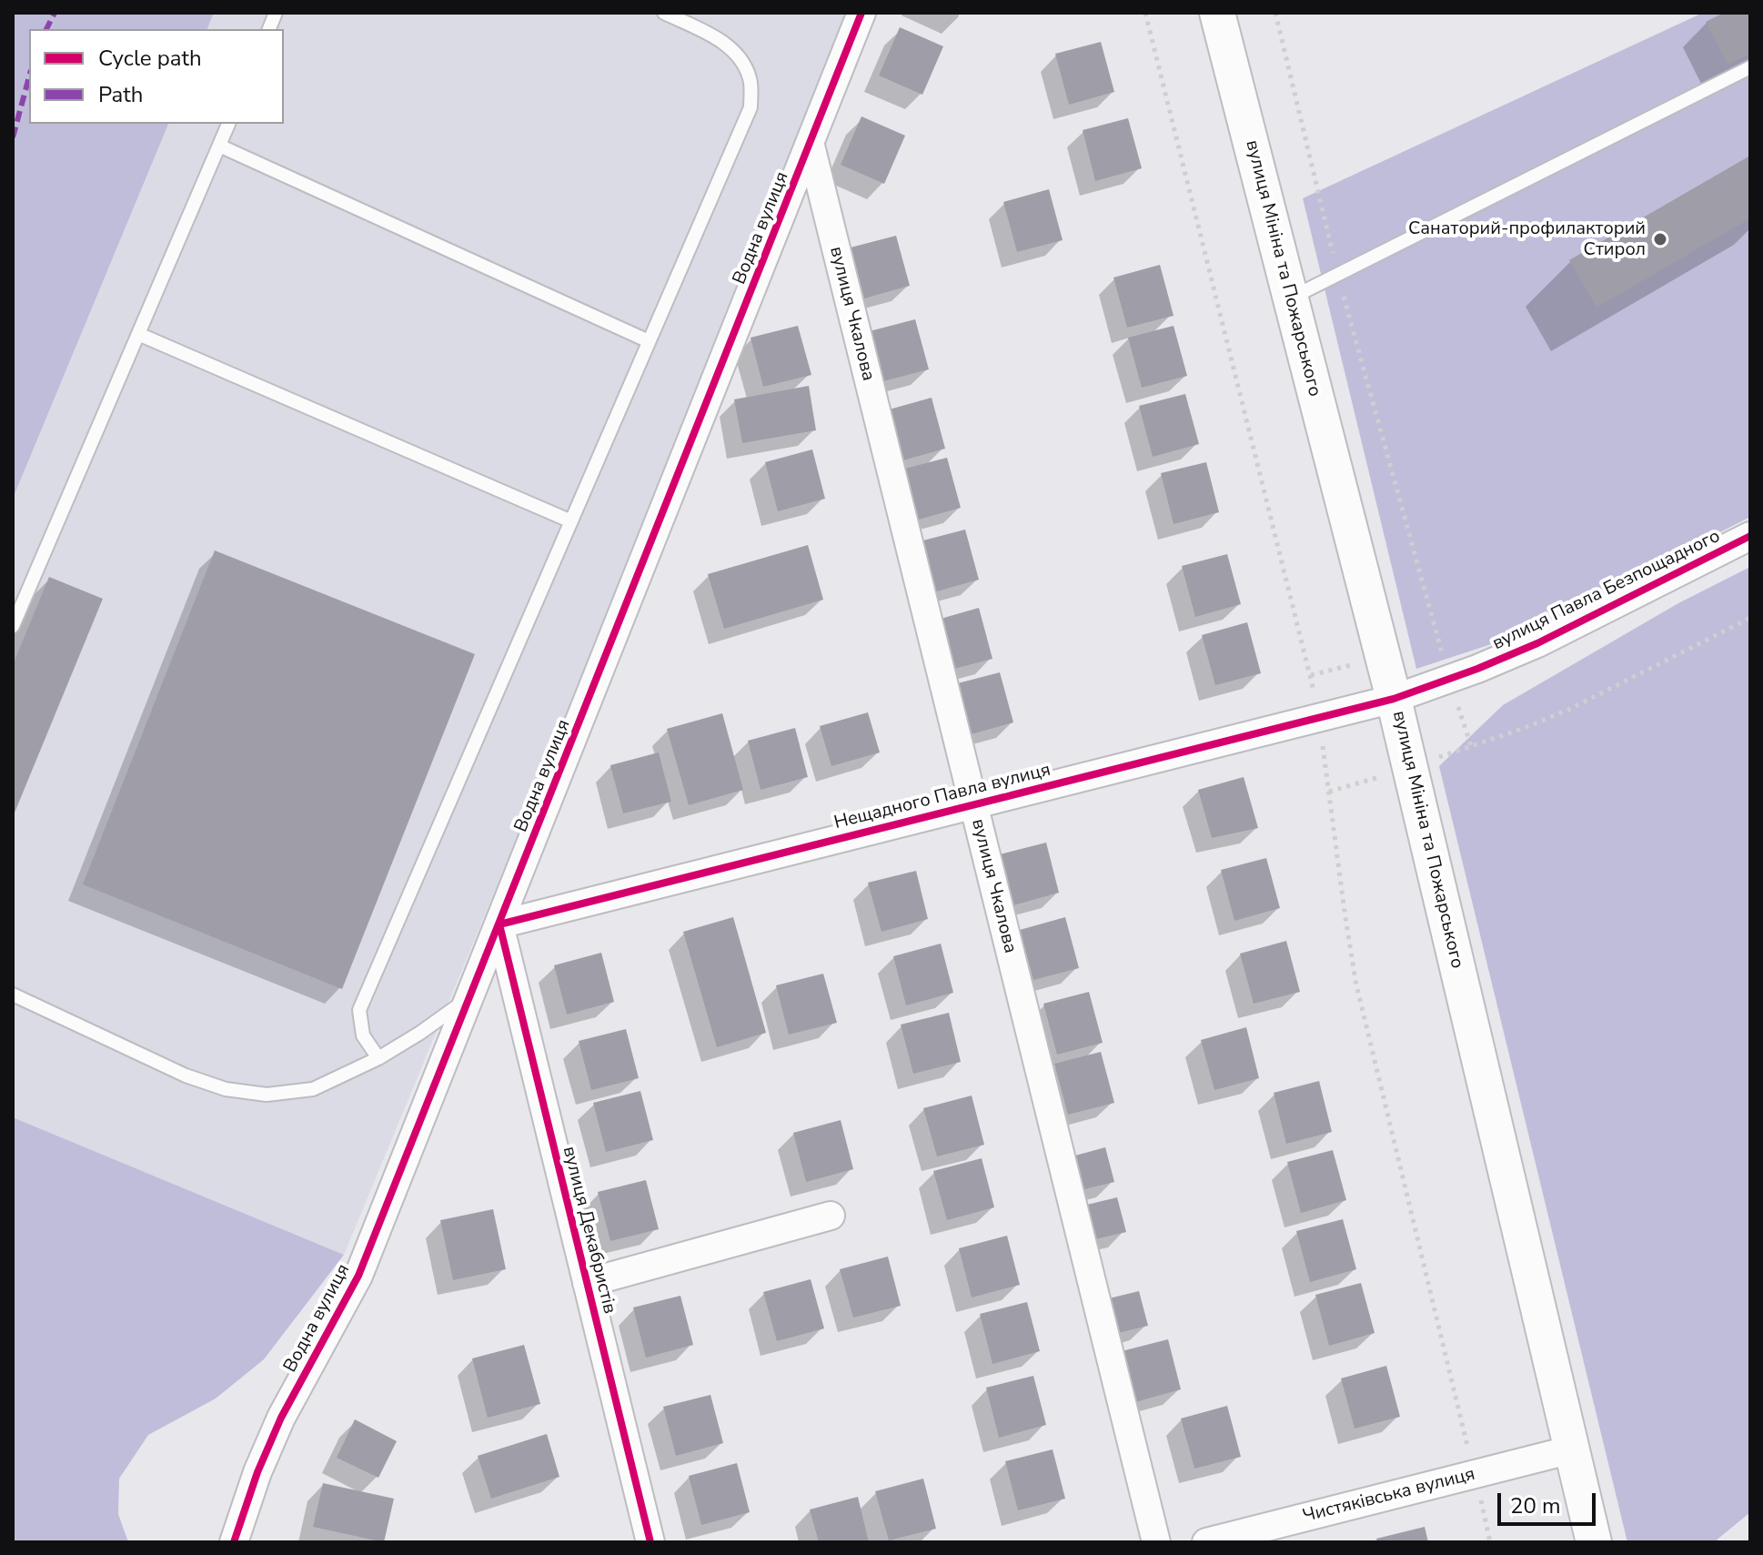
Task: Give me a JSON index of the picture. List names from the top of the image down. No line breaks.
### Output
{"streets":{"street":["Водна вулиця","вулиця Мініна та Пожарського","вулиця Чкалова","вулиця Павла Безпощадного","Нещадного Павла вулиця","вулиця Декабристів","Чистяківська вулиця"]},"crossings":[["Водна вулиця","вулиця Чкалова"],["Водна вулиця","Нещадного Павла вулиця"],["Водна вулиця","вулиця Декабристів"],["вулиця Мініна та Пожарського","вулиця Павла Безпощадного"],["вулиця Мініна та Пожарського","Нещадного Павла вулиця"],["вулиця Мініна та Пожарського","Чистяківська вулиця"],["вулиця Чкалова","Нещадного Павла вулиця"],["вулиця Павла Безпощадного","Нещадного Павла вулиця"],["Нещадного Павла вулиця","вулиця Декабристів"]],"places":["Санаторий-профилакторий Стирол"],"legend":["Cycle path","Path"],"scale_bar":"20 m"}
